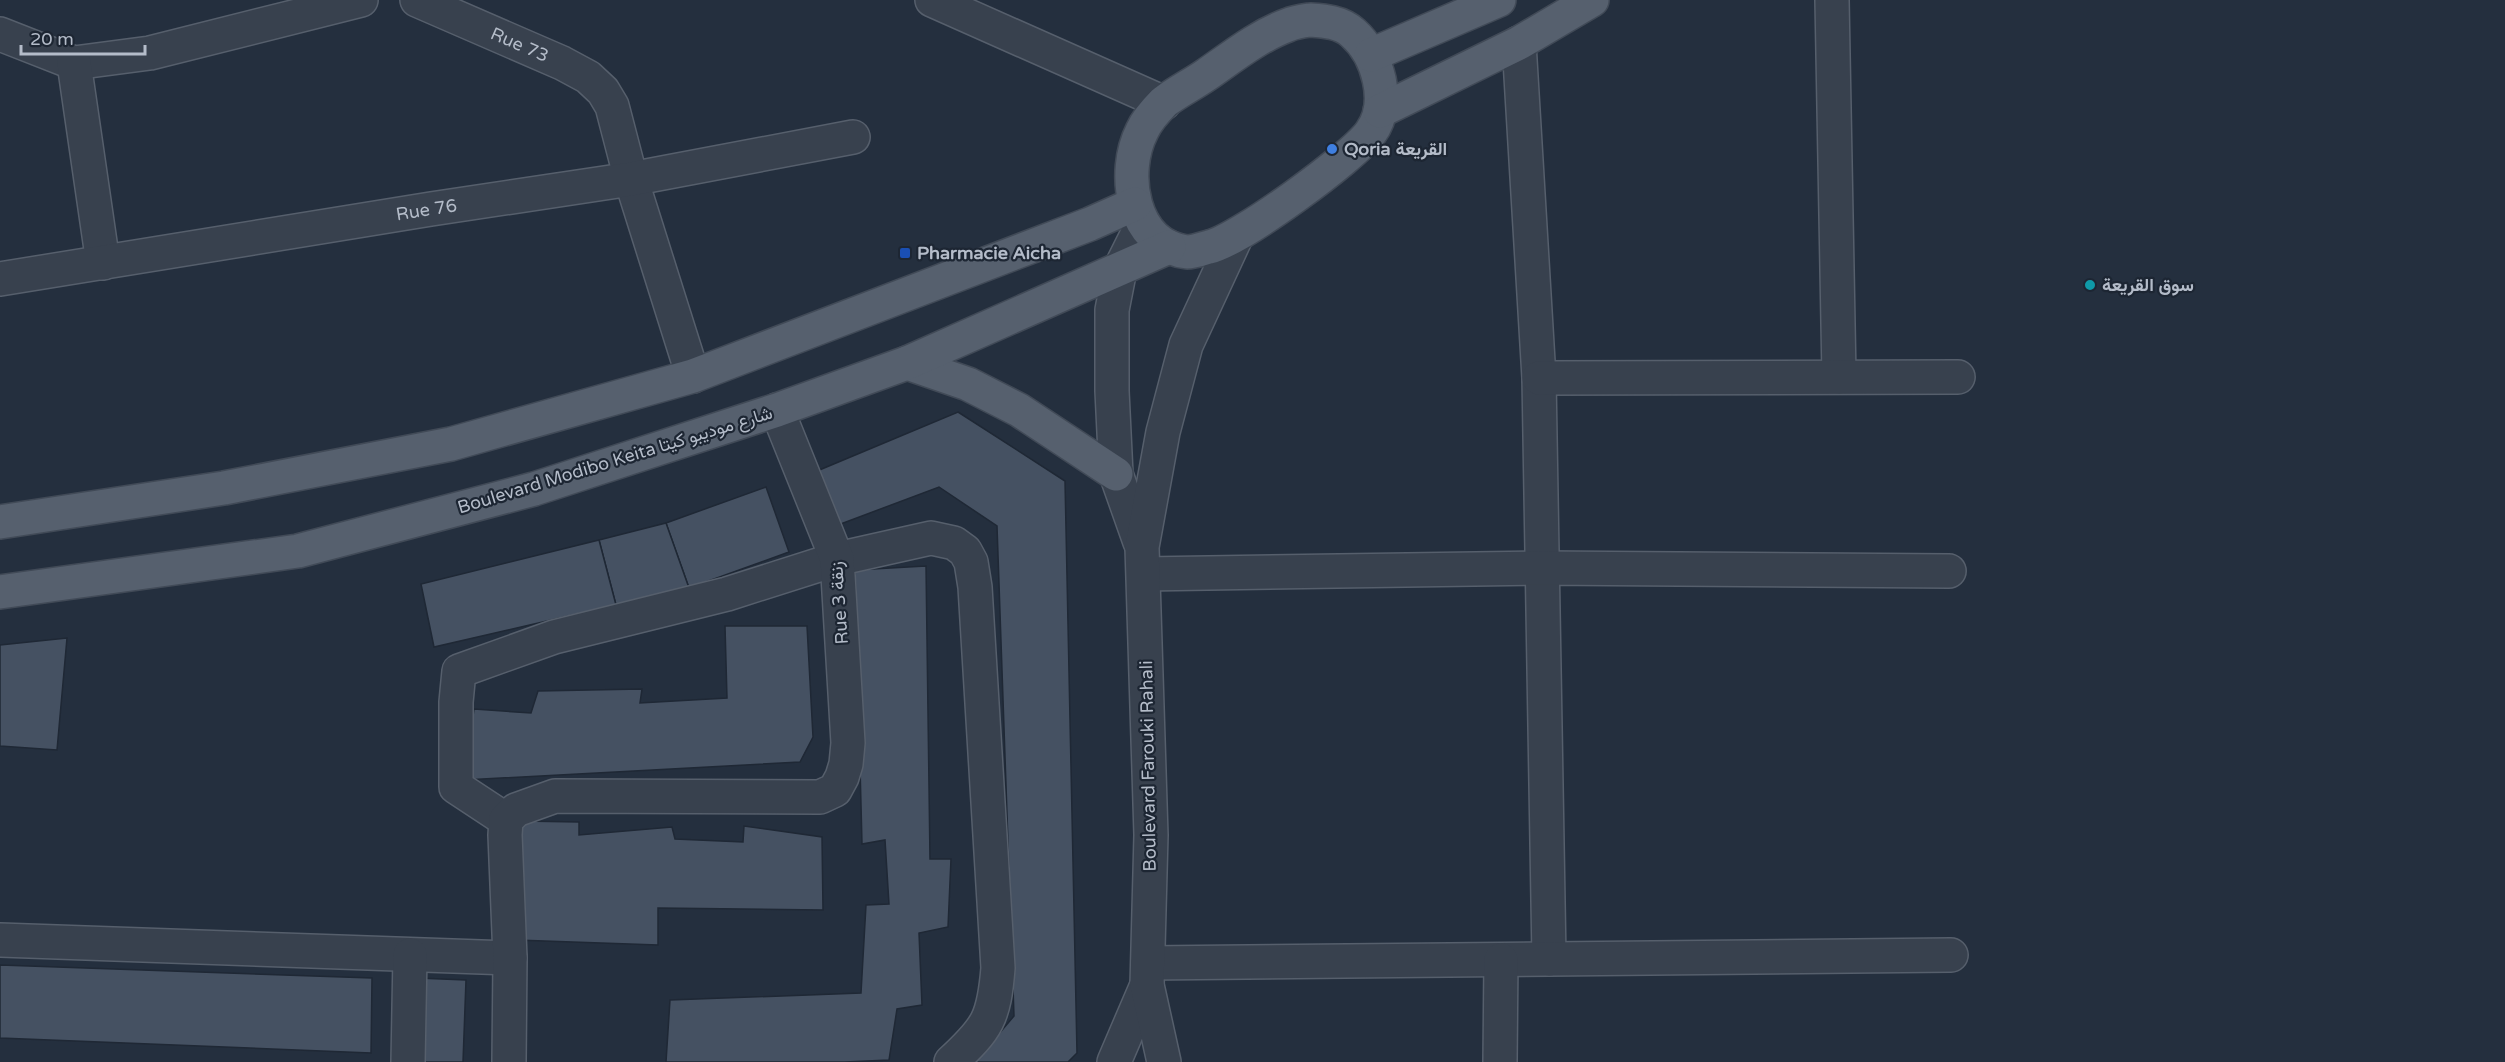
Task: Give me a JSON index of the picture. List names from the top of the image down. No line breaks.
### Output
{"streets":{"main road":["Boulevard Modibo Keita شارع موديبو كيتا"],"street":["Rue 73","Rue 76","Rue 3 زنقة","Boulevard Farouki Rahali"]},"crossings":[["Rue 73","Rue 76"],["Boulevard Modibo Keita شارع موديبو كيتا","Rue 3 زنقة"],["Boulevard Modibo Keita شارع موديبو كيتا","Boulevard Farouki Rahali"]],"places":{"other":["Qoria القريعة","سوق القريعة"],"transit":["Pharmacie Aicha"]},"scale_bar":"20 m"}
